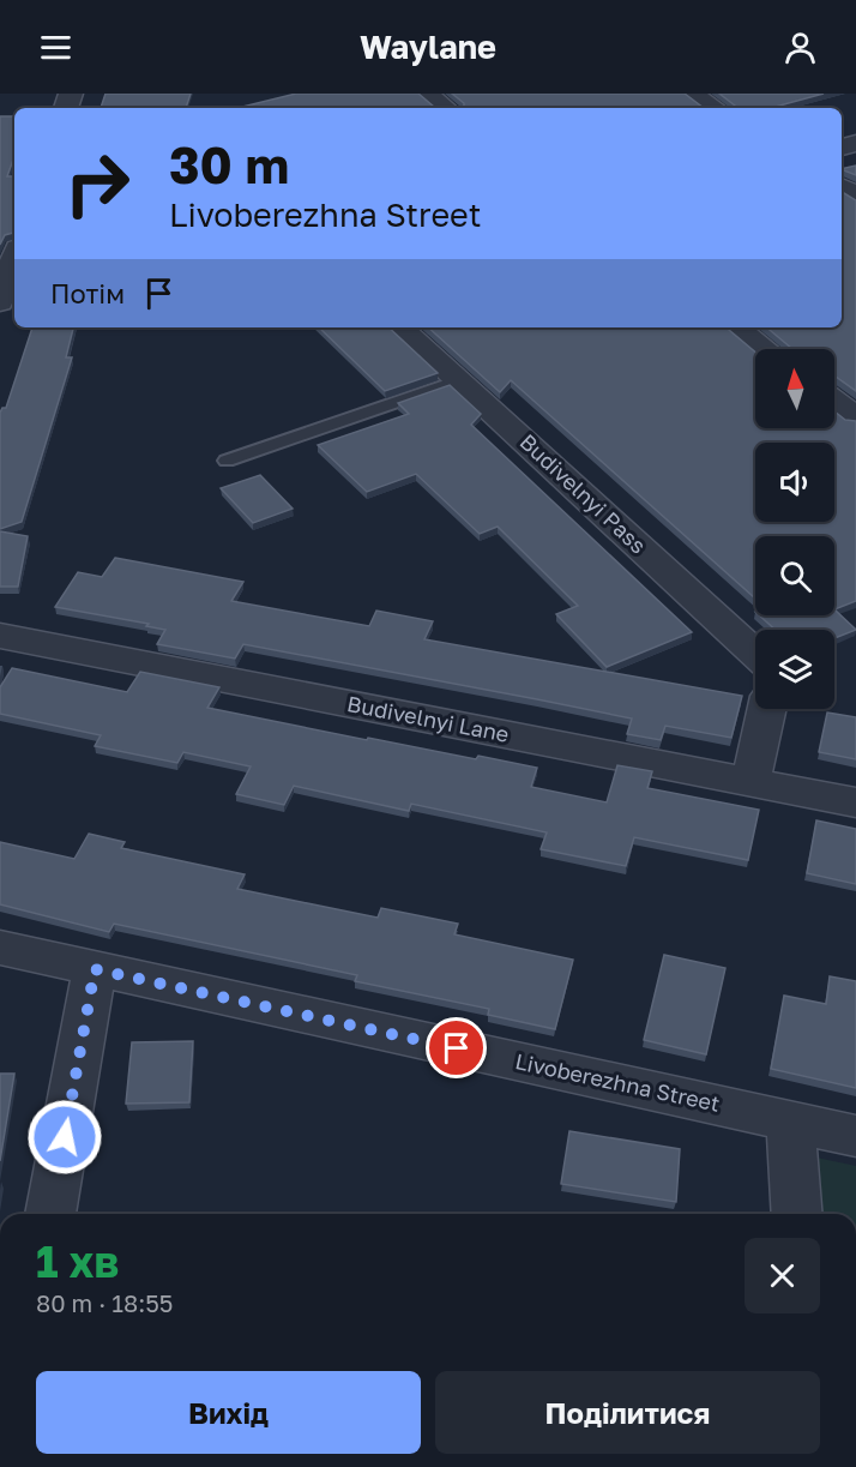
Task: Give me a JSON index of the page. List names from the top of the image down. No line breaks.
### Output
{"streets":{"street":["Budivelnyi Pass","Budivelnyi Lane","Livoberezhna Street"]},"north":"top","page":{"header":"Waylane","turn":["30 m","Livoberezhna Street"],"then":"Потім","heading":["1 хв","80 m · 18:55"],"buttons":["Вихід","Поділитися"]}}
